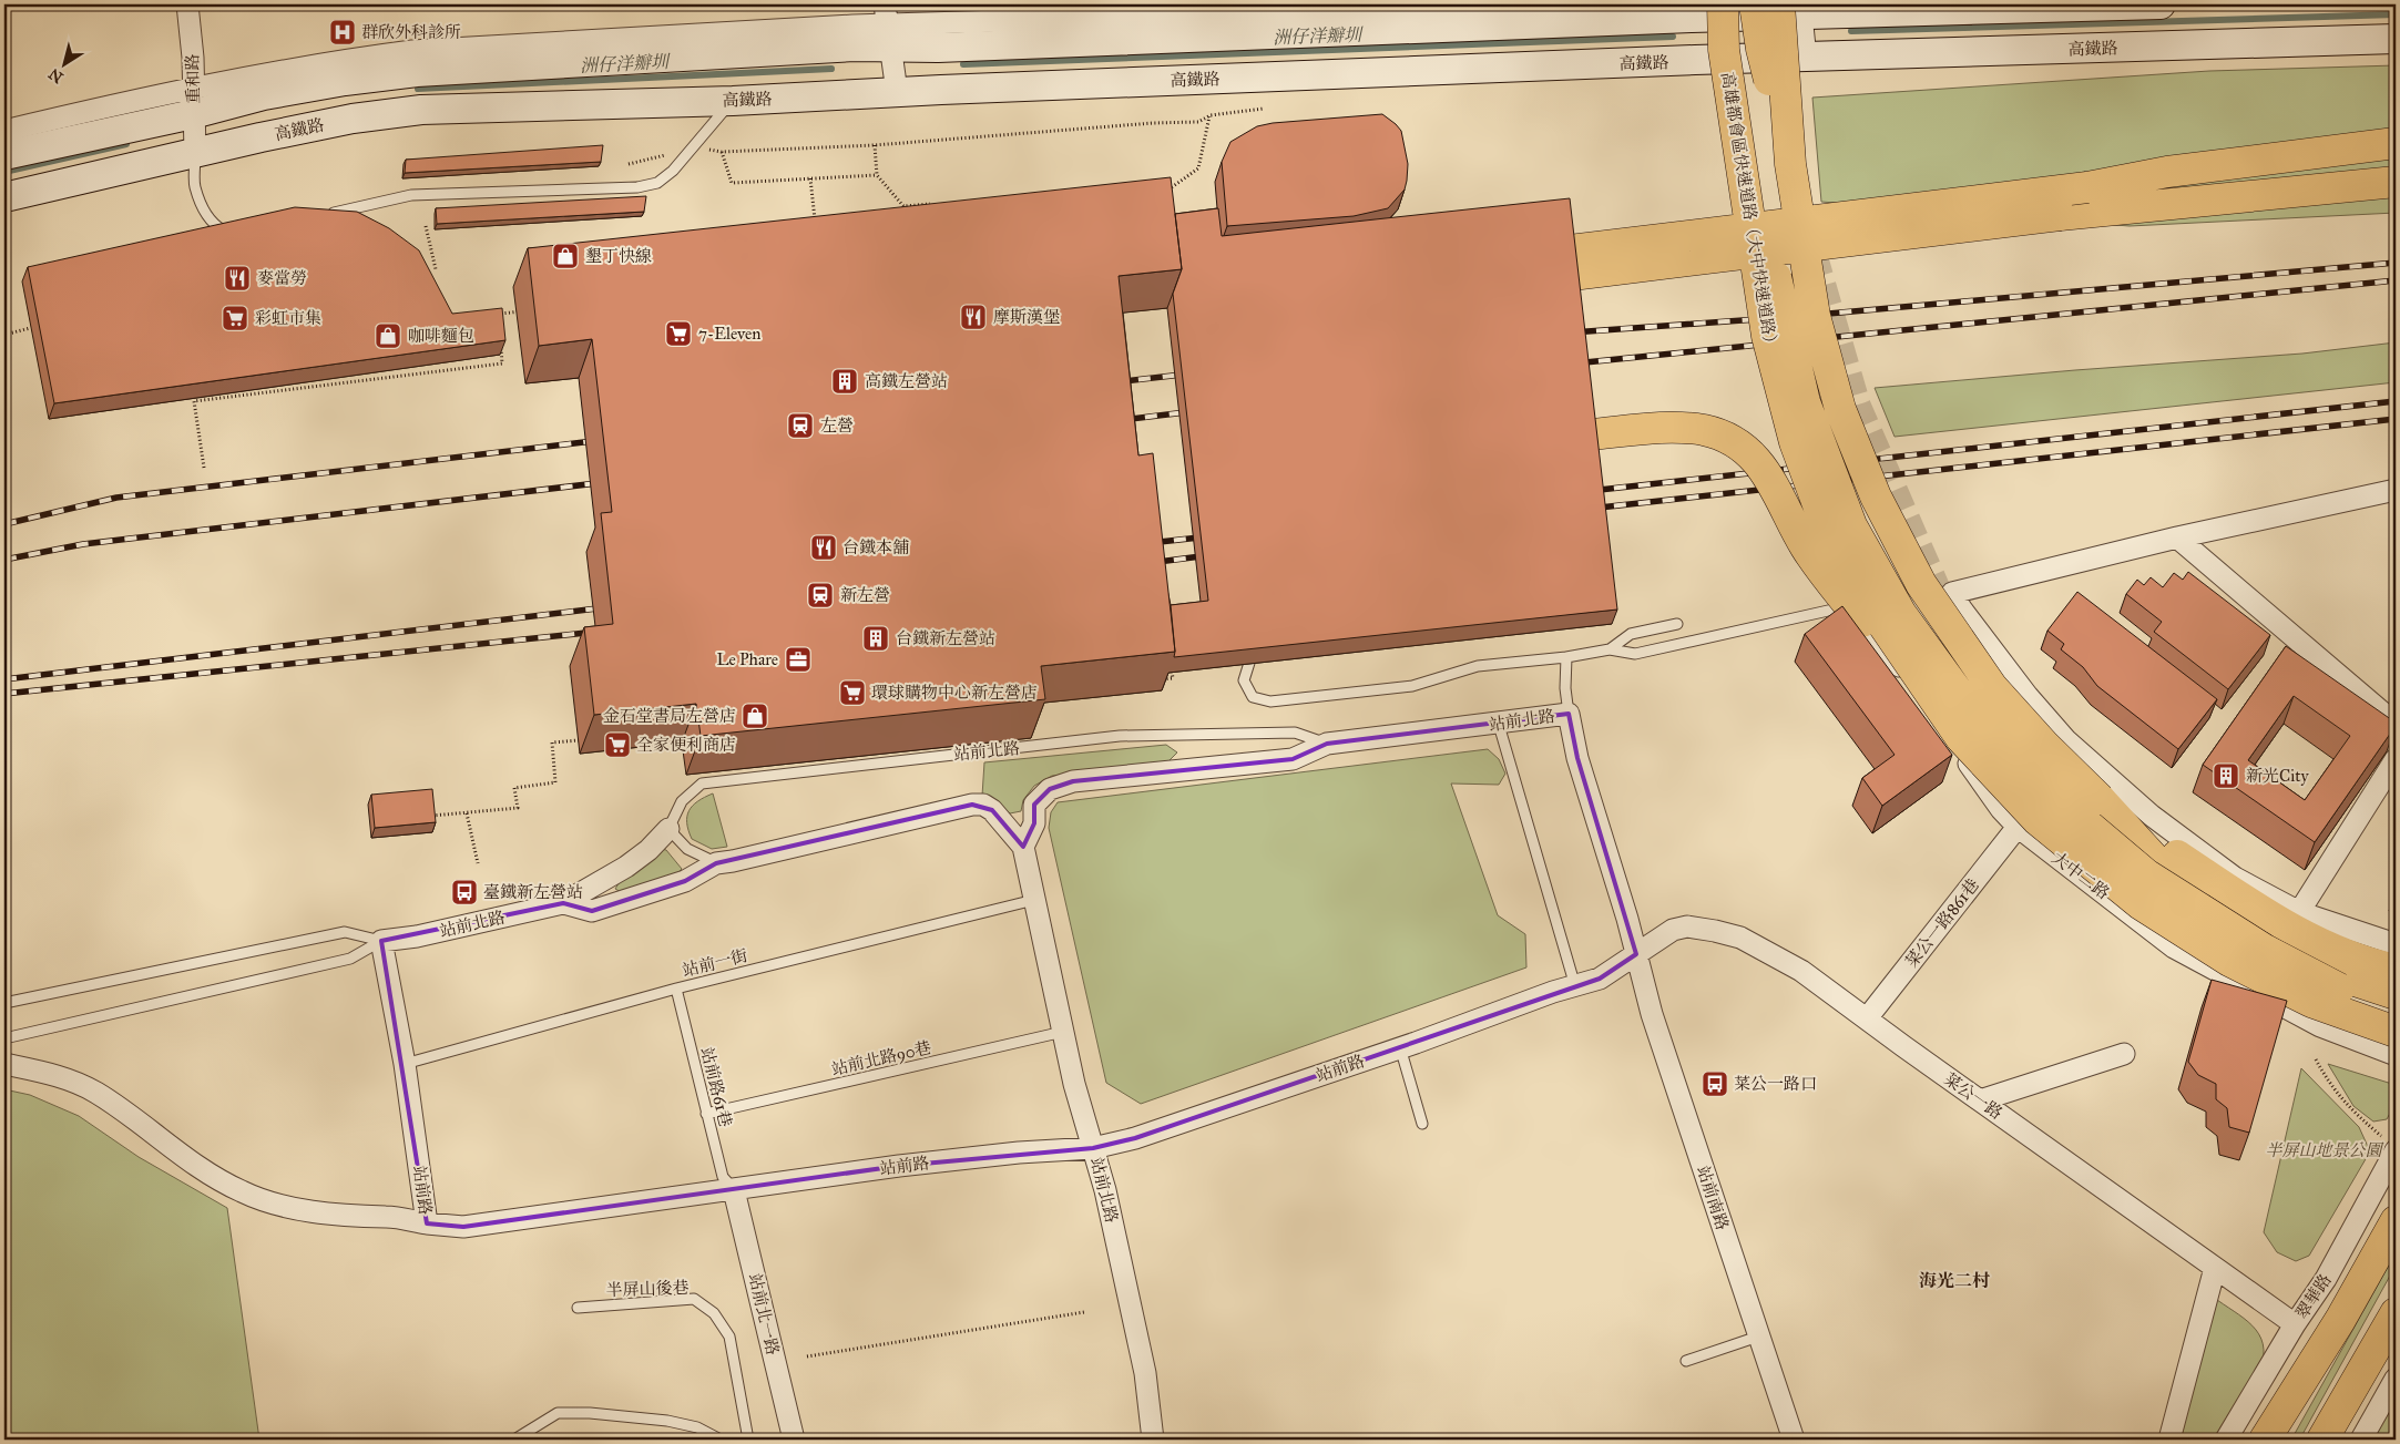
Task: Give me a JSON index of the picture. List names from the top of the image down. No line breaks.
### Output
{"streets":{"main road":["高雄都會區快速道路（大中快速道路）","翠華路"],"street":["高鐵路","重和路","站前北路","大中二路","菜公一路861巷","站前路","菜公一路","站前南路","站前北一路"],"lane":["站前一街","站前北路90巷","站前路61巷","半屏山後巷"]},"crossings":[["高鐵路","重和路"],["站前北路","站前一街"],["站前北路","站前北路90巷"],["站前北路","站前路"],["站前北路","菜公一路"],["站前北路","站前南路"],["大中二路","菜公一路861巷"],["菜公一路861巷","菜公一路"],["站前一街","站前路"],["站前一街","站前路61巷"],["站前北路90巷","站前路61巷"],["站前路","站前路61巷"],["站前路","菜公一路"],["站前路","站前南路"],["站前路","站前北一路"],["站前路61巷","站前北一路"],["菜公一路","站前南路"],["菜公一路","翠華路"]],"districts":["海光二村"],"water":["洲仔洋瓣圳"],"parks":["半屏山地景公園"],"places":{"hospital":["群欣外科診所"],"shop":["墾丁快線","咖啡麵包","金石堂書局左營店"],"restaurant":["麥當勞","摩斯漢堡","台鐵本舖"],"supermarket":["彩虹市集","7-Eleven","環球購物中心新左營店","全家便利商店"],"building":["高鐵左營站","台鐵新左營站","新光City"],"station":["左營","新左營"],"office":["Le Phare"],"bus stop":["臺鐵新左營站","菜公一路口"]},"north":"bottom left"}
